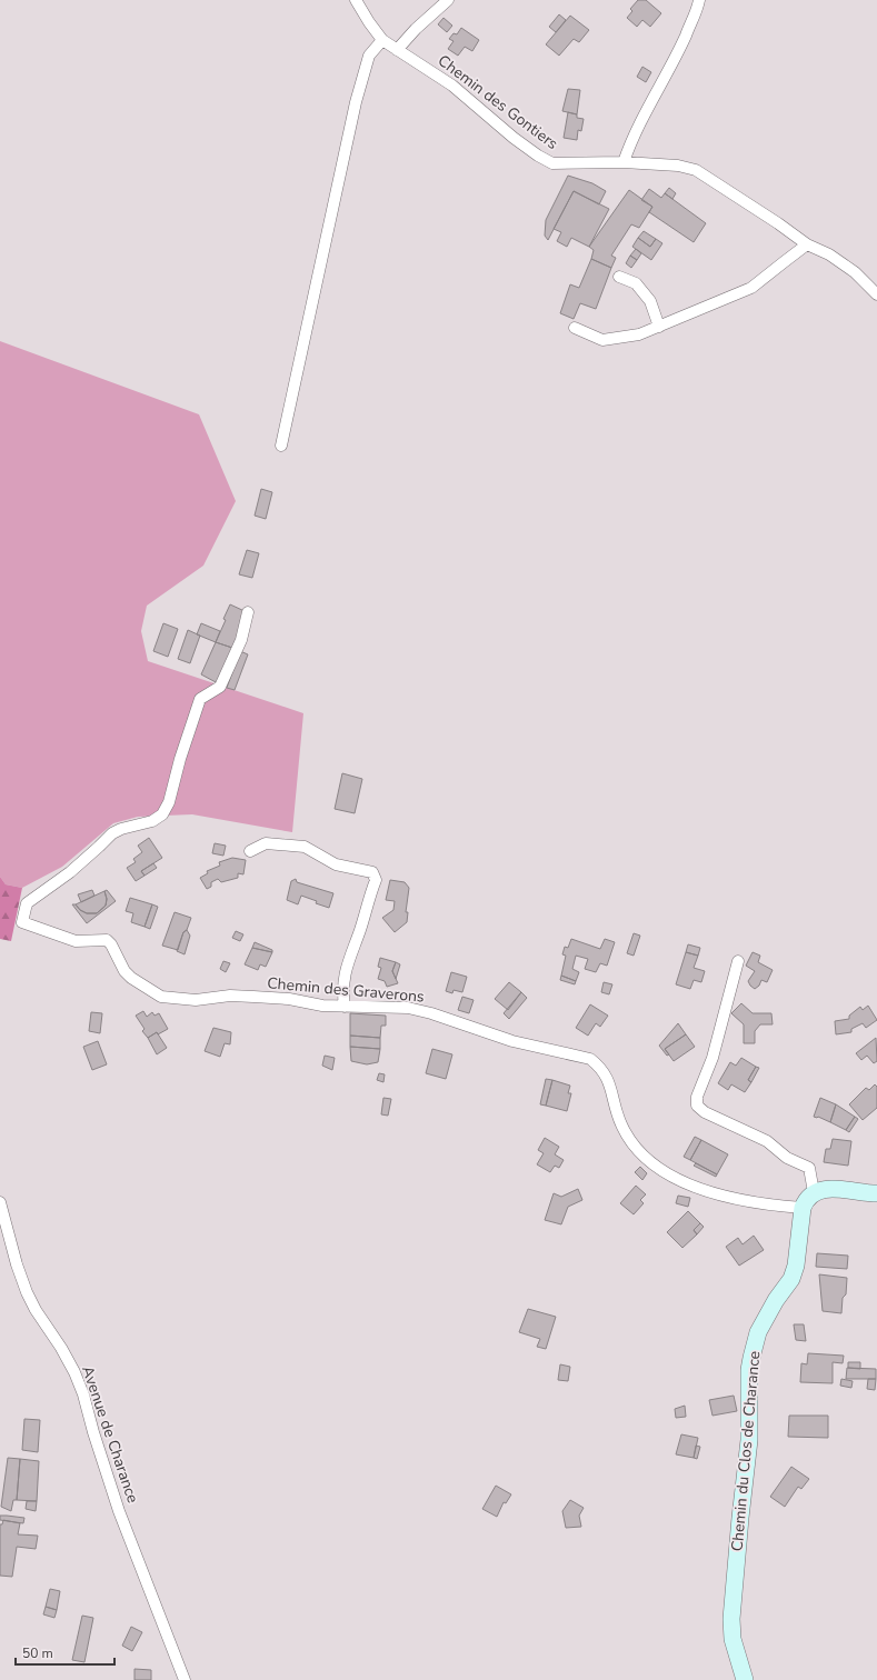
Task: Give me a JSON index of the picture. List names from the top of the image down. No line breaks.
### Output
{"streets":{"street":["Chemin des Gontiers","Chemin des Graverons","Avenue de Charance","Chemin du Clos de Charance"]},"crossings":[["Chemin des Graverons","Chemin du Clos de Charance"]],"scale_bar":"50 m"}
